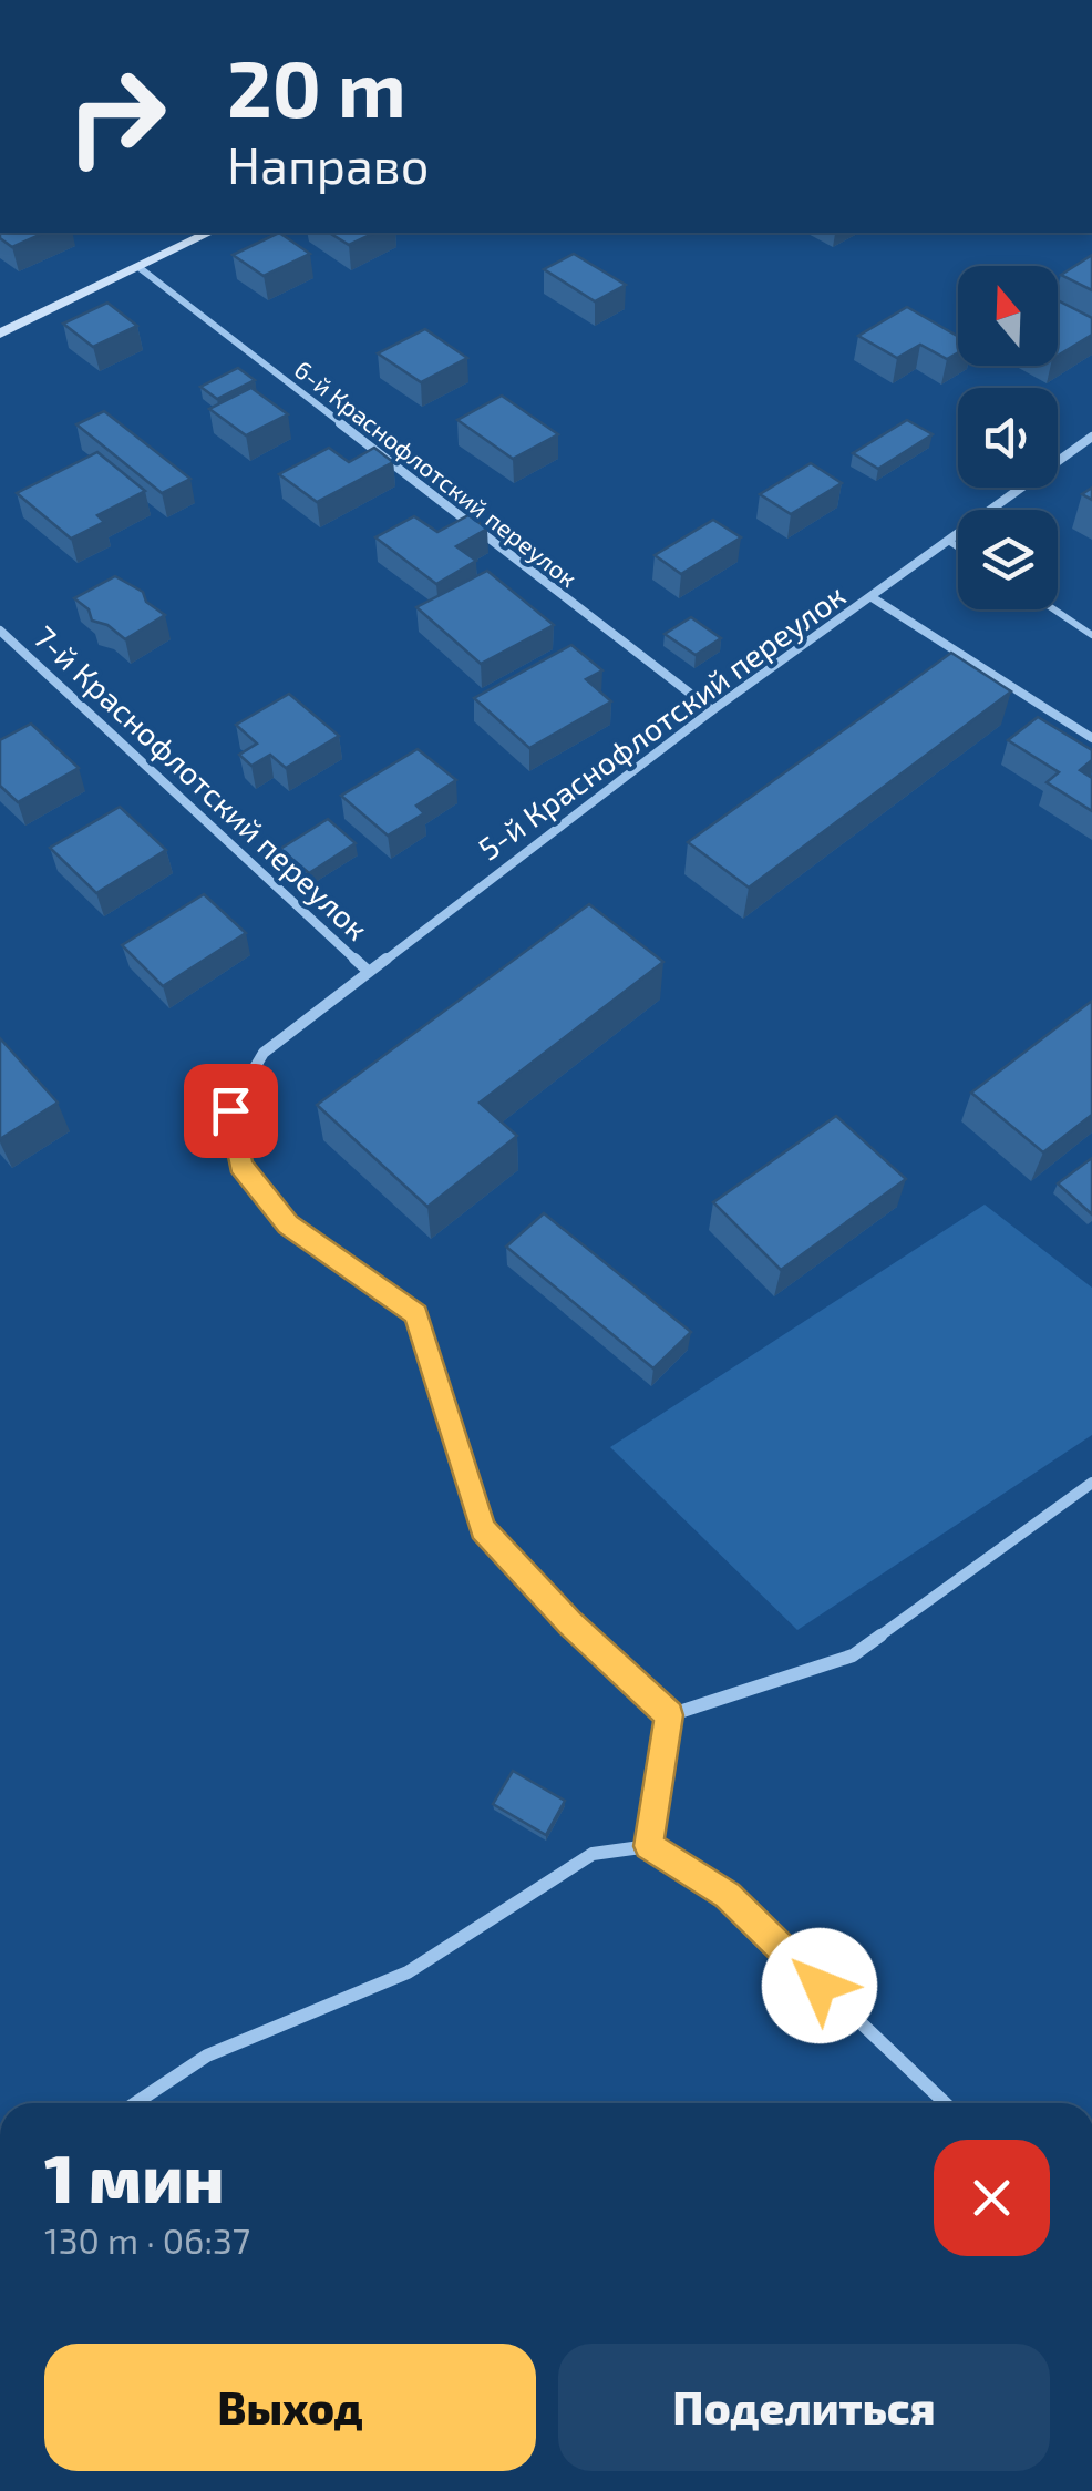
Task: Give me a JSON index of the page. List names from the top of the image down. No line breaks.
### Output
{"streets":{"street":["6-й Краснофлотский переулок","5-й Краснофлотский переулок","7-й Краснофлотский переулок"]},"crossings":[["6-й Краснофлотский переулок","5-й Краснофлотский переулок"],["5-й Краснофлотский переулок","7-й Краснофлотский переулок"]],"north":"top","page":{"turn":["20 m","Направо"],"heading":["1 мин","130 m · 06:37"],"buttons":["Выход","Поделиться"]}}
